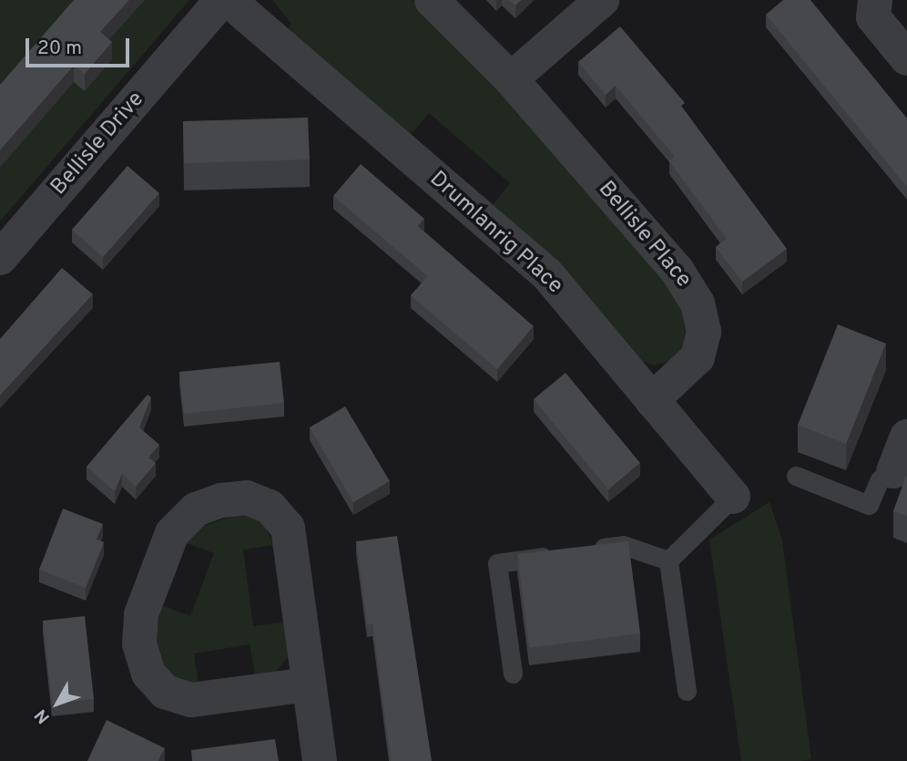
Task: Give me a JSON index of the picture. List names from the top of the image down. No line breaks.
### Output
{"streets":{"street":["Bellisle Drive","Drumlanrig Place","Bellisle Place"]},"crossings":[["Drumlanrig Place","Bellisle Place"]],"scale_bar":"20 m","north":"bottom left"}
